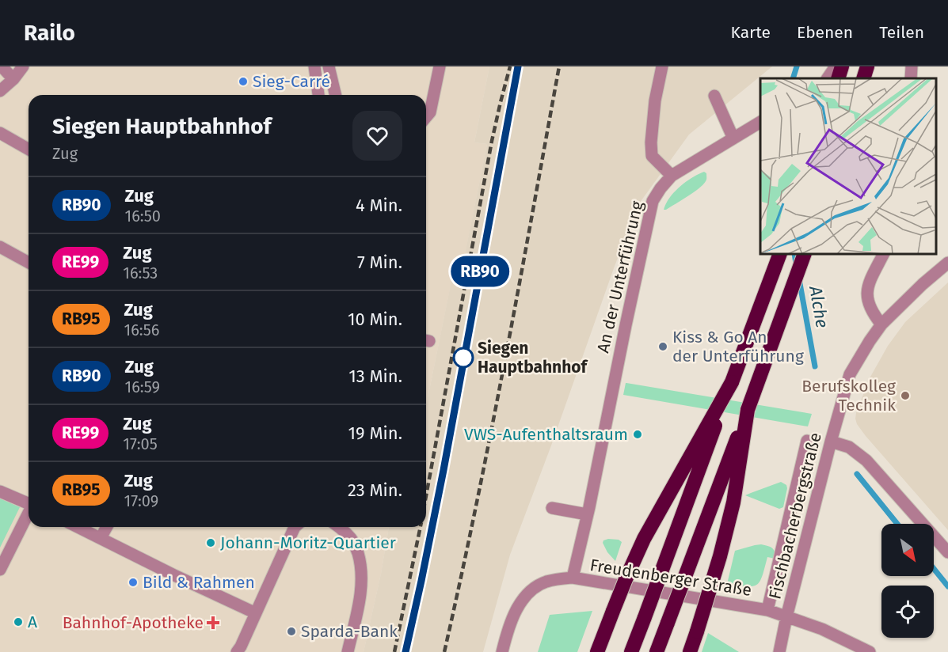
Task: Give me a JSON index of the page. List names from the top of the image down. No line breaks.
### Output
{"streets":{"street":["An der Unterführung","Fischbacherbergstraße","Freudenberger Straße"]},"crossings":[["An der Unterführung","Freudenberger Straße"],["Fischbacherbergstraße","Freudenberger Straße"]],"water":["Alche"],"places":{"other":["Sieg-Carré","Kiss & Go An der Unterführung","Siegen Hauptbahnhof","Berufskolleg Technik","VWS-Aufenthaltsraum","Johann-Moritz-Quartier","Bild & Rahmen","A","Sparda-Bank"],"health":["Bahnhof-Apotheke"]},"north":"bottom right","page":{"header":"Railo","nav":["Karte","Ebenen","Teilen"],"on_map":"RB90","heading":["Siegen Hauptbahnhof","Zug"],"list":[{"mark":"RB90","name":"Zug","note":"16:50","value":"4 Min."},{"mark":"RE99","name":"Zug","note":"16:53","value":"7 Min."},{"mark":"RB95","name":"Zug","note":"16:56","value":"10 Min."},{"mark":"RB90","name":"Zug","note":"16:59","value":"13 Min."},{"mark":"RE99","name":"Zug","note":"17:05","value":"19 Min."},{"mark":"RB95","name":"Zug","note":"17:09","value":"23 Min."}]}}
